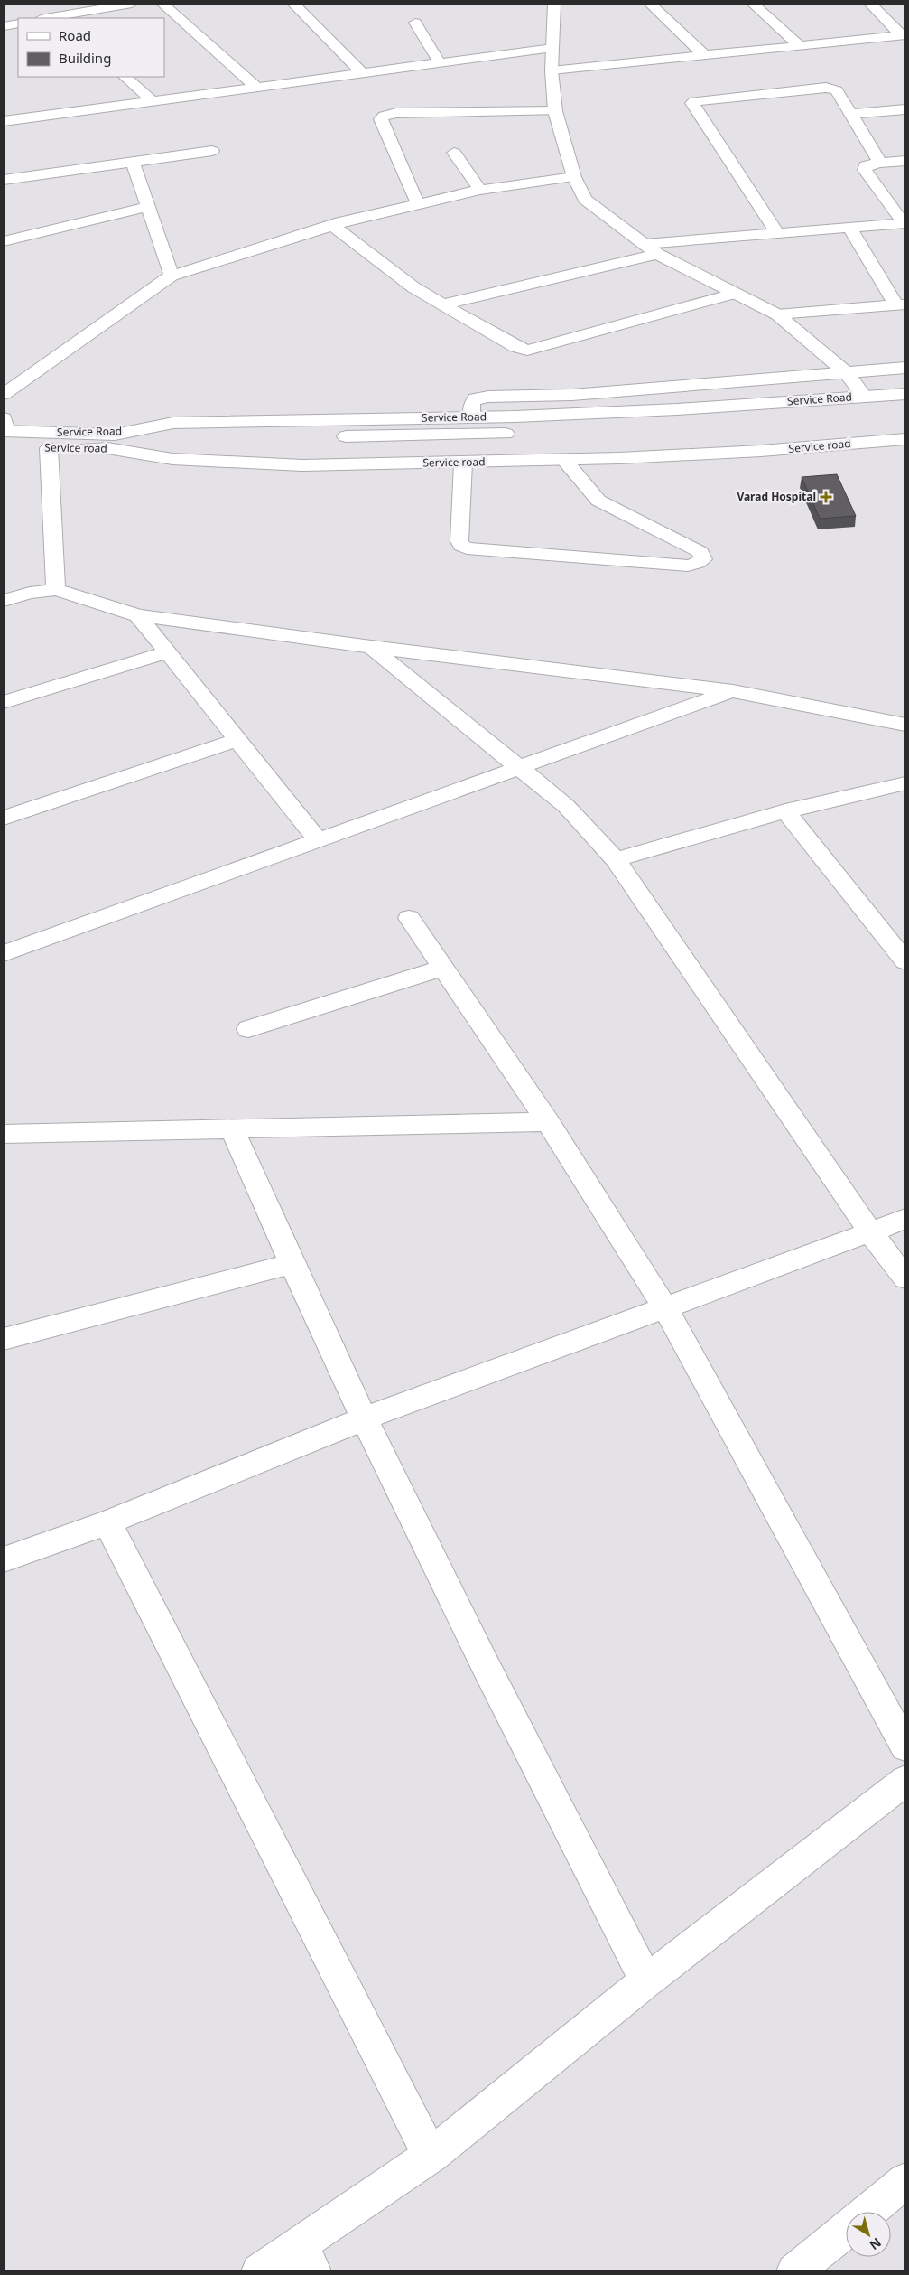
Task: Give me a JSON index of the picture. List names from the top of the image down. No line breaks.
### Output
{"streets":{"main road":["Service Road","Service road"]},"crossings":[["Service Road","Service road"]],"places":{"health":["Varad Hospital"]},"legend":["Road","Building"],"north":"bottom right"}
